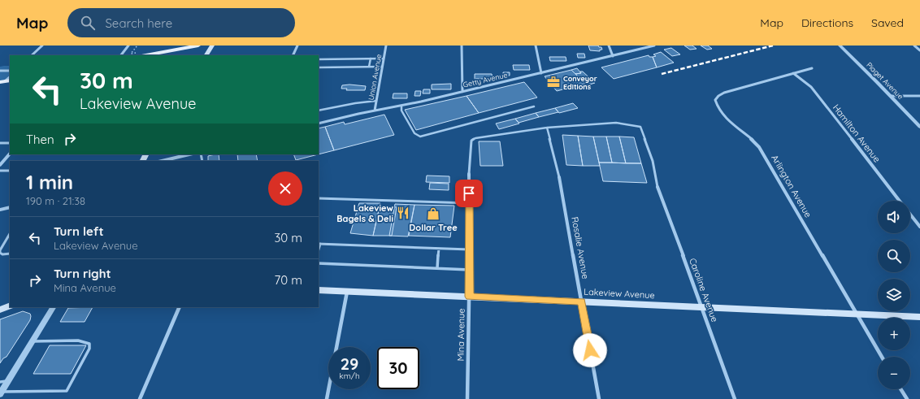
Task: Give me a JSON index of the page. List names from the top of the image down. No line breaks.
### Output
{"streets":{"main road":["Lakeview Avenue"],"street":["Union Avenue","Getty Avenue","Piaget Avenue","Hamilton Avenue","Arlington Avenue","Rosalie Avenue","Caroline Avenue","Mina Avenue"]},"crossings":[["Union Avenue","Getty Avenue"],["Hamilton Avenue","Arlington Avenue"],["Arlington Avenue","Lakeview Avenue"],["Rosalie Avenue","Lakeview Avenue"],["Caroline Avenue","Lakeview Avenue"],["Lakeview Avenue","Mina Avenue"]],"places":{"office":["Conveyor Editions"],"restaurant":["Lakeview Bagels & Deli"],"shop":["Dollar Tree"]},"page":{"header":"Map","search":"Search here","nav":["Map","Directions","Saved"],"turn":["30 m","Lakeview Avenue"],"then":"Then","heading":["1 min","190 m · 21:38"],"map_buttons":["+","−"],"list":[{"name":"Turn left","note":"Lakeview Avenue","value":"30 m"},{"name":"Turn right","note":"Mina Avenue","value":"70 m"}],"speed":"29 km/h","limit":"30"}}
